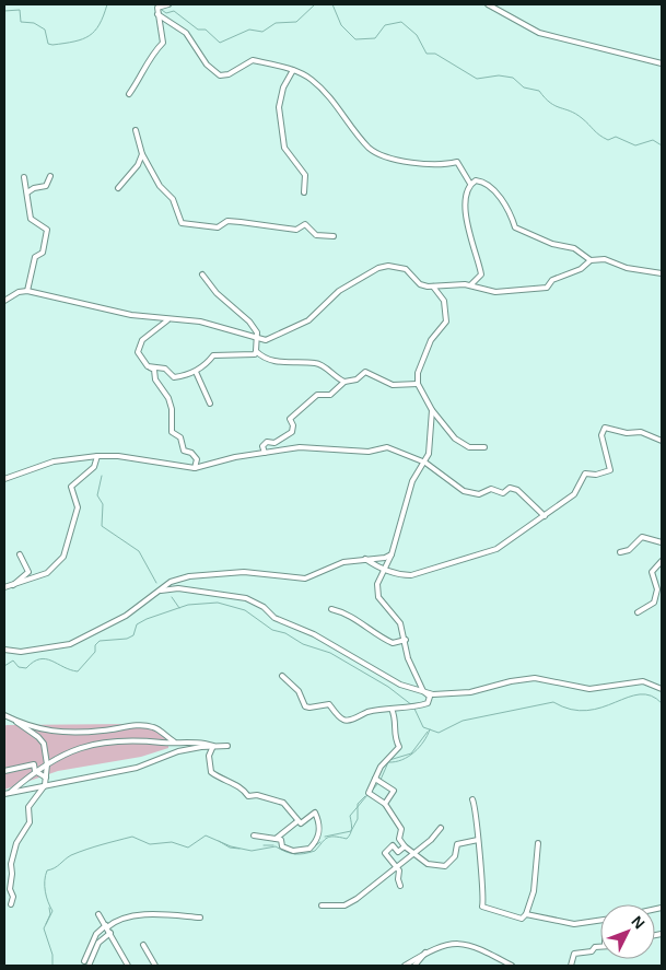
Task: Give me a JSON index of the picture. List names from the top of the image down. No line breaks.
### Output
{"north":"top right"}
